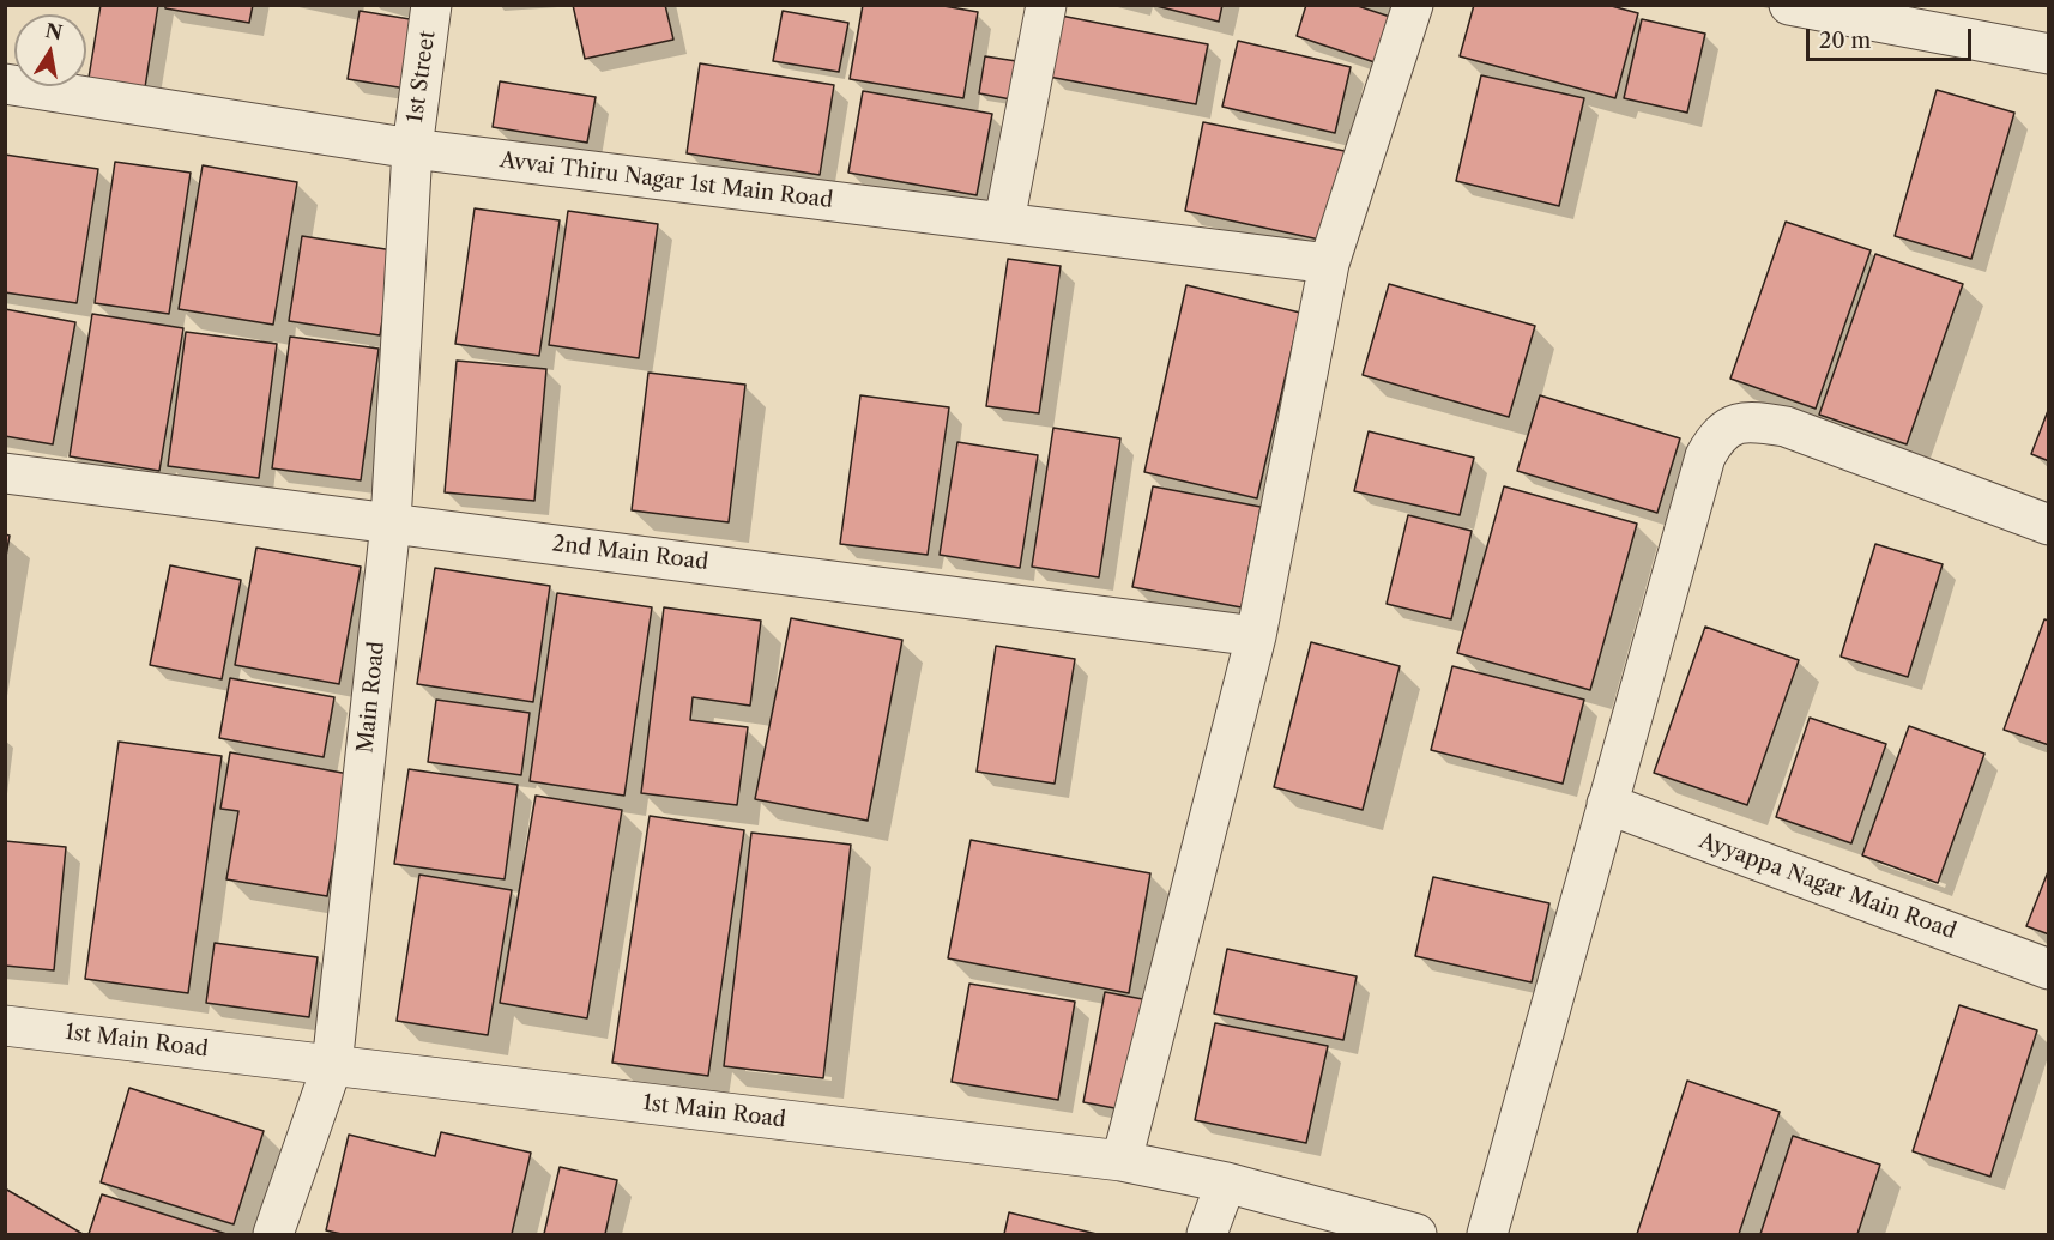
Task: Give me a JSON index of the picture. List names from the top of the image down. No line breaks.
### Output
{"streets":{"street":["1st Street","Avvai Thiru Nagar 1st Main Road","2nd Main Road","Main Road","Ayyappa Nagar Main Road","1st Main Road"]},"crossings":[["1st Street","Avvai Thiru Nagar 1st Main Road"],["1st Street","Main Road"],["Avvai Thiru Nagar 1st Main Road","Main Road"],["2nd Main Road","Main Road"],["Main Road","1st Main Road"]],"scale_bar":"20 m","north":"top"}
